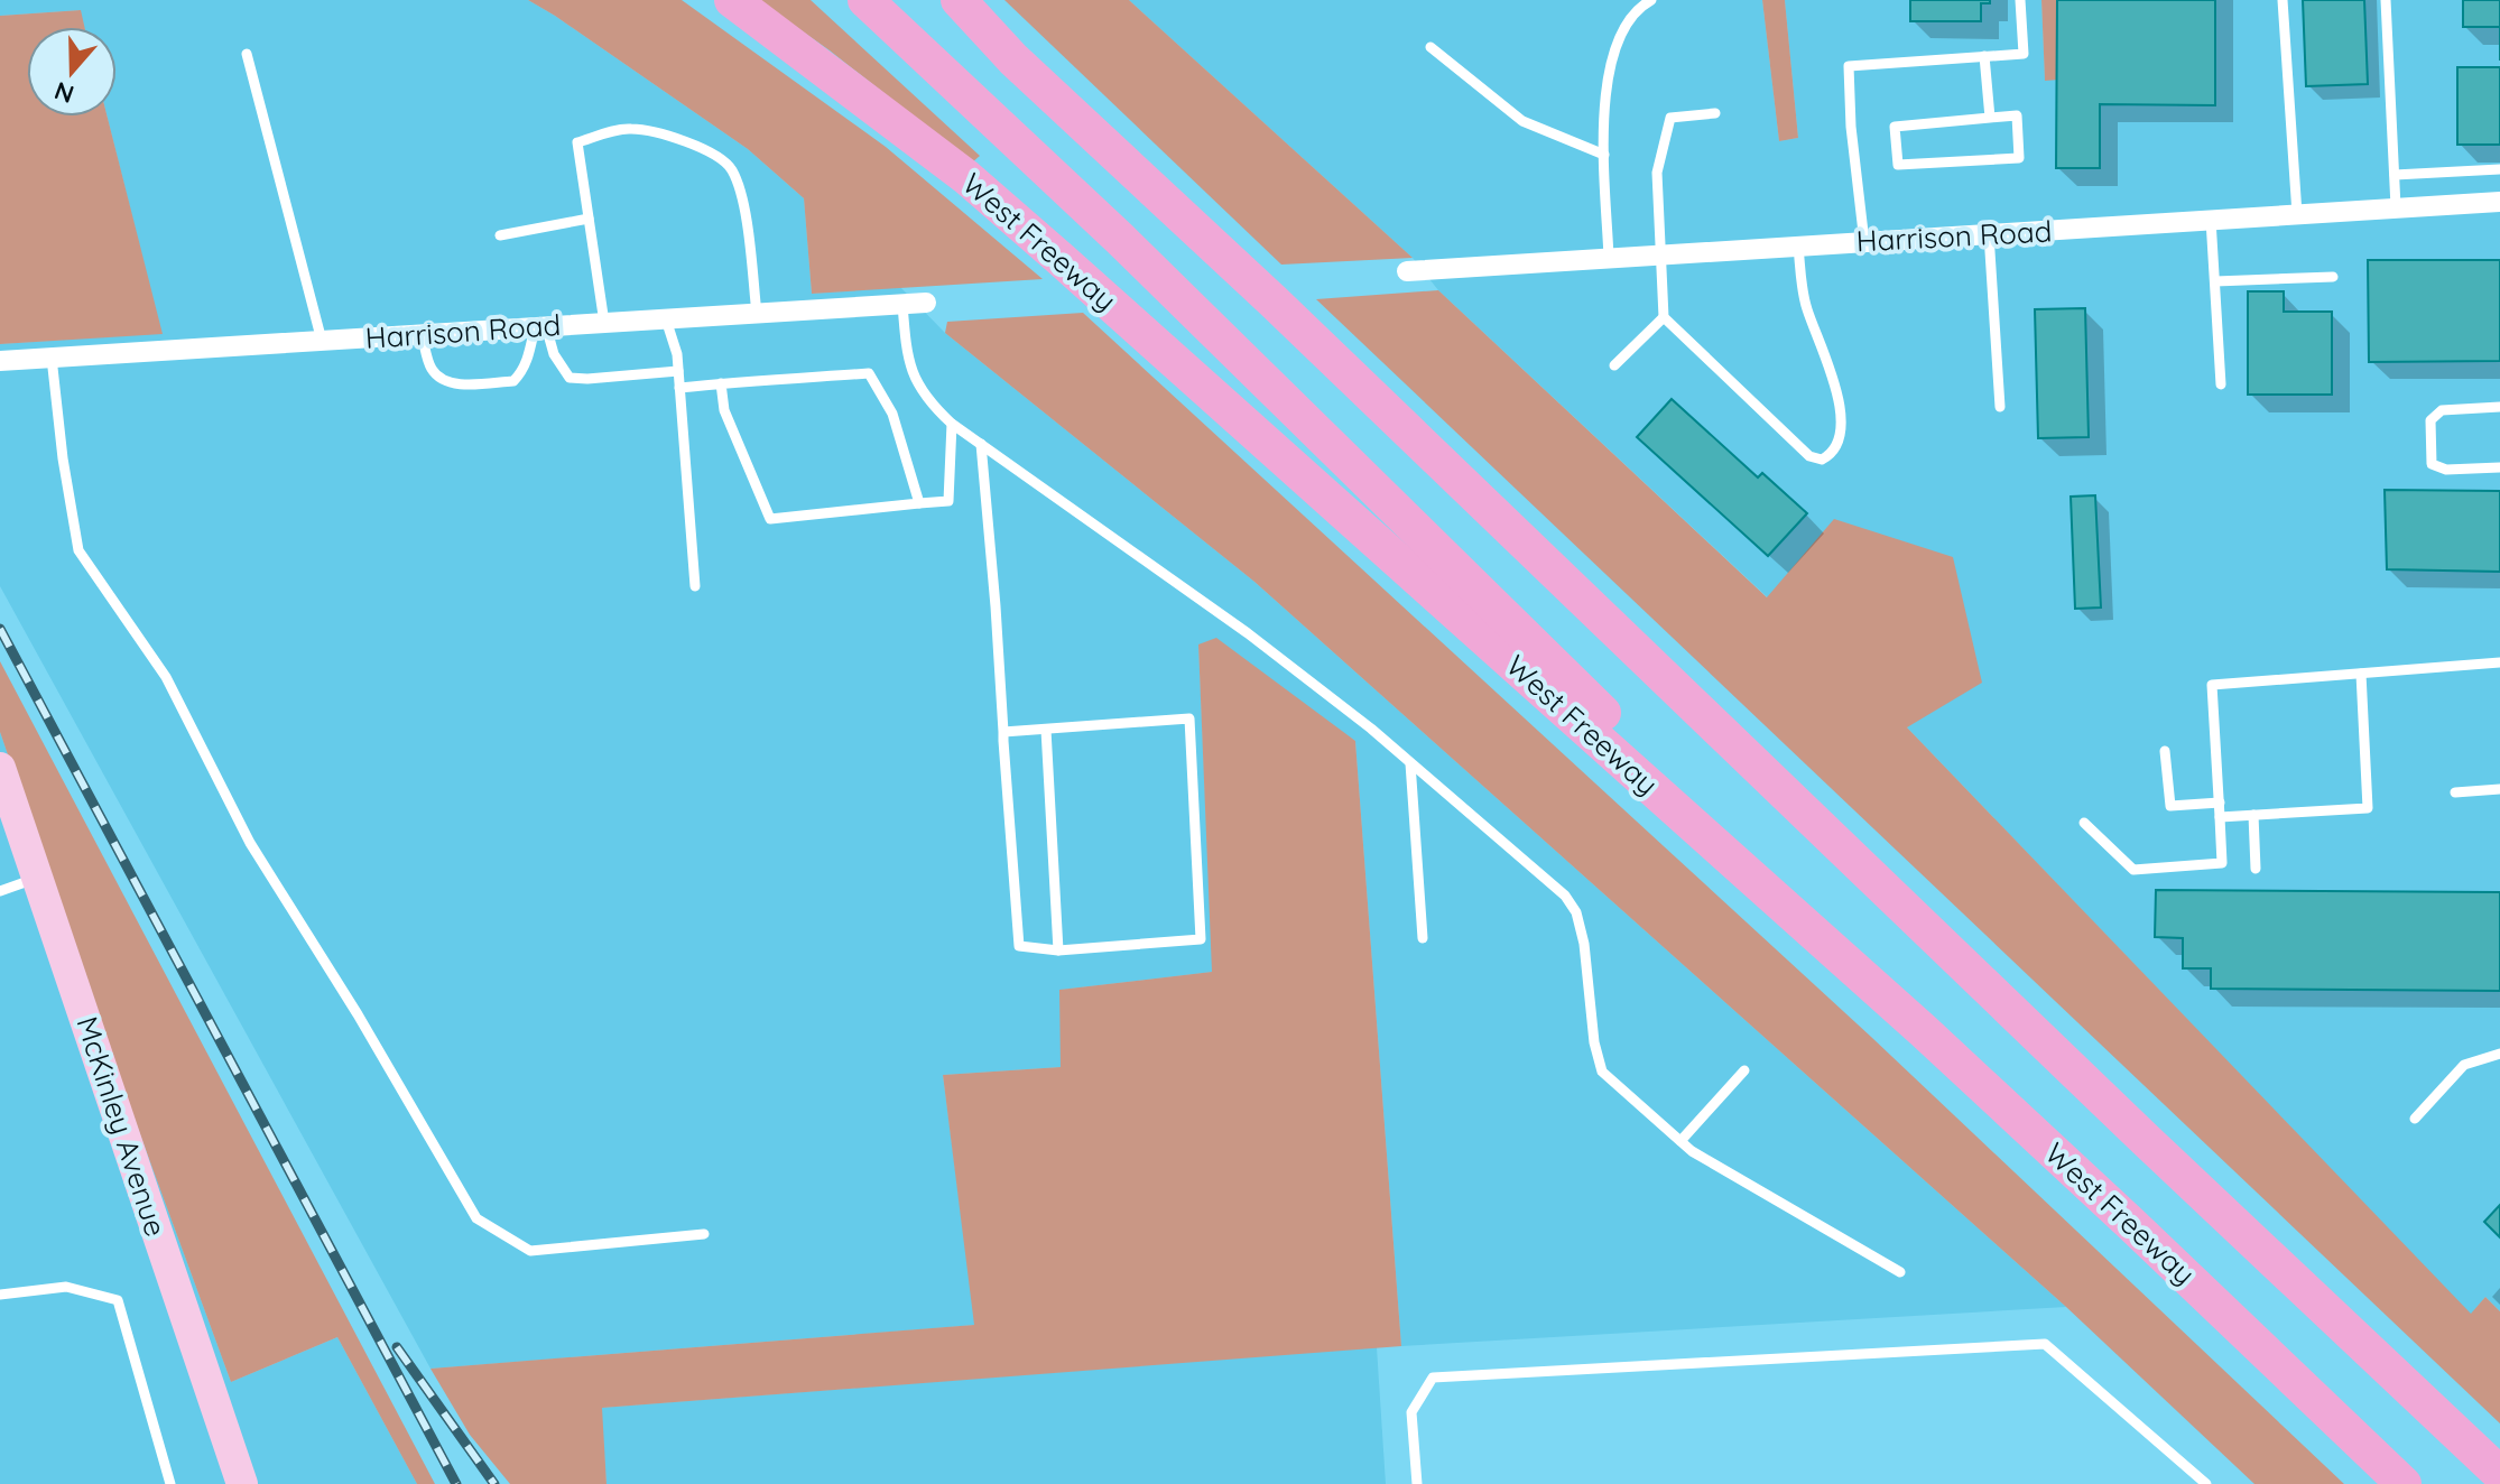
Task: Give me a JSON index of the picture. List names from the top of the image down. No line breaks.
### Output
{"streets":{"highway":["West Freeway"],"main road":["McKinley Avenue"],"street":["Harrison Road"]},"north":"bottom"}
